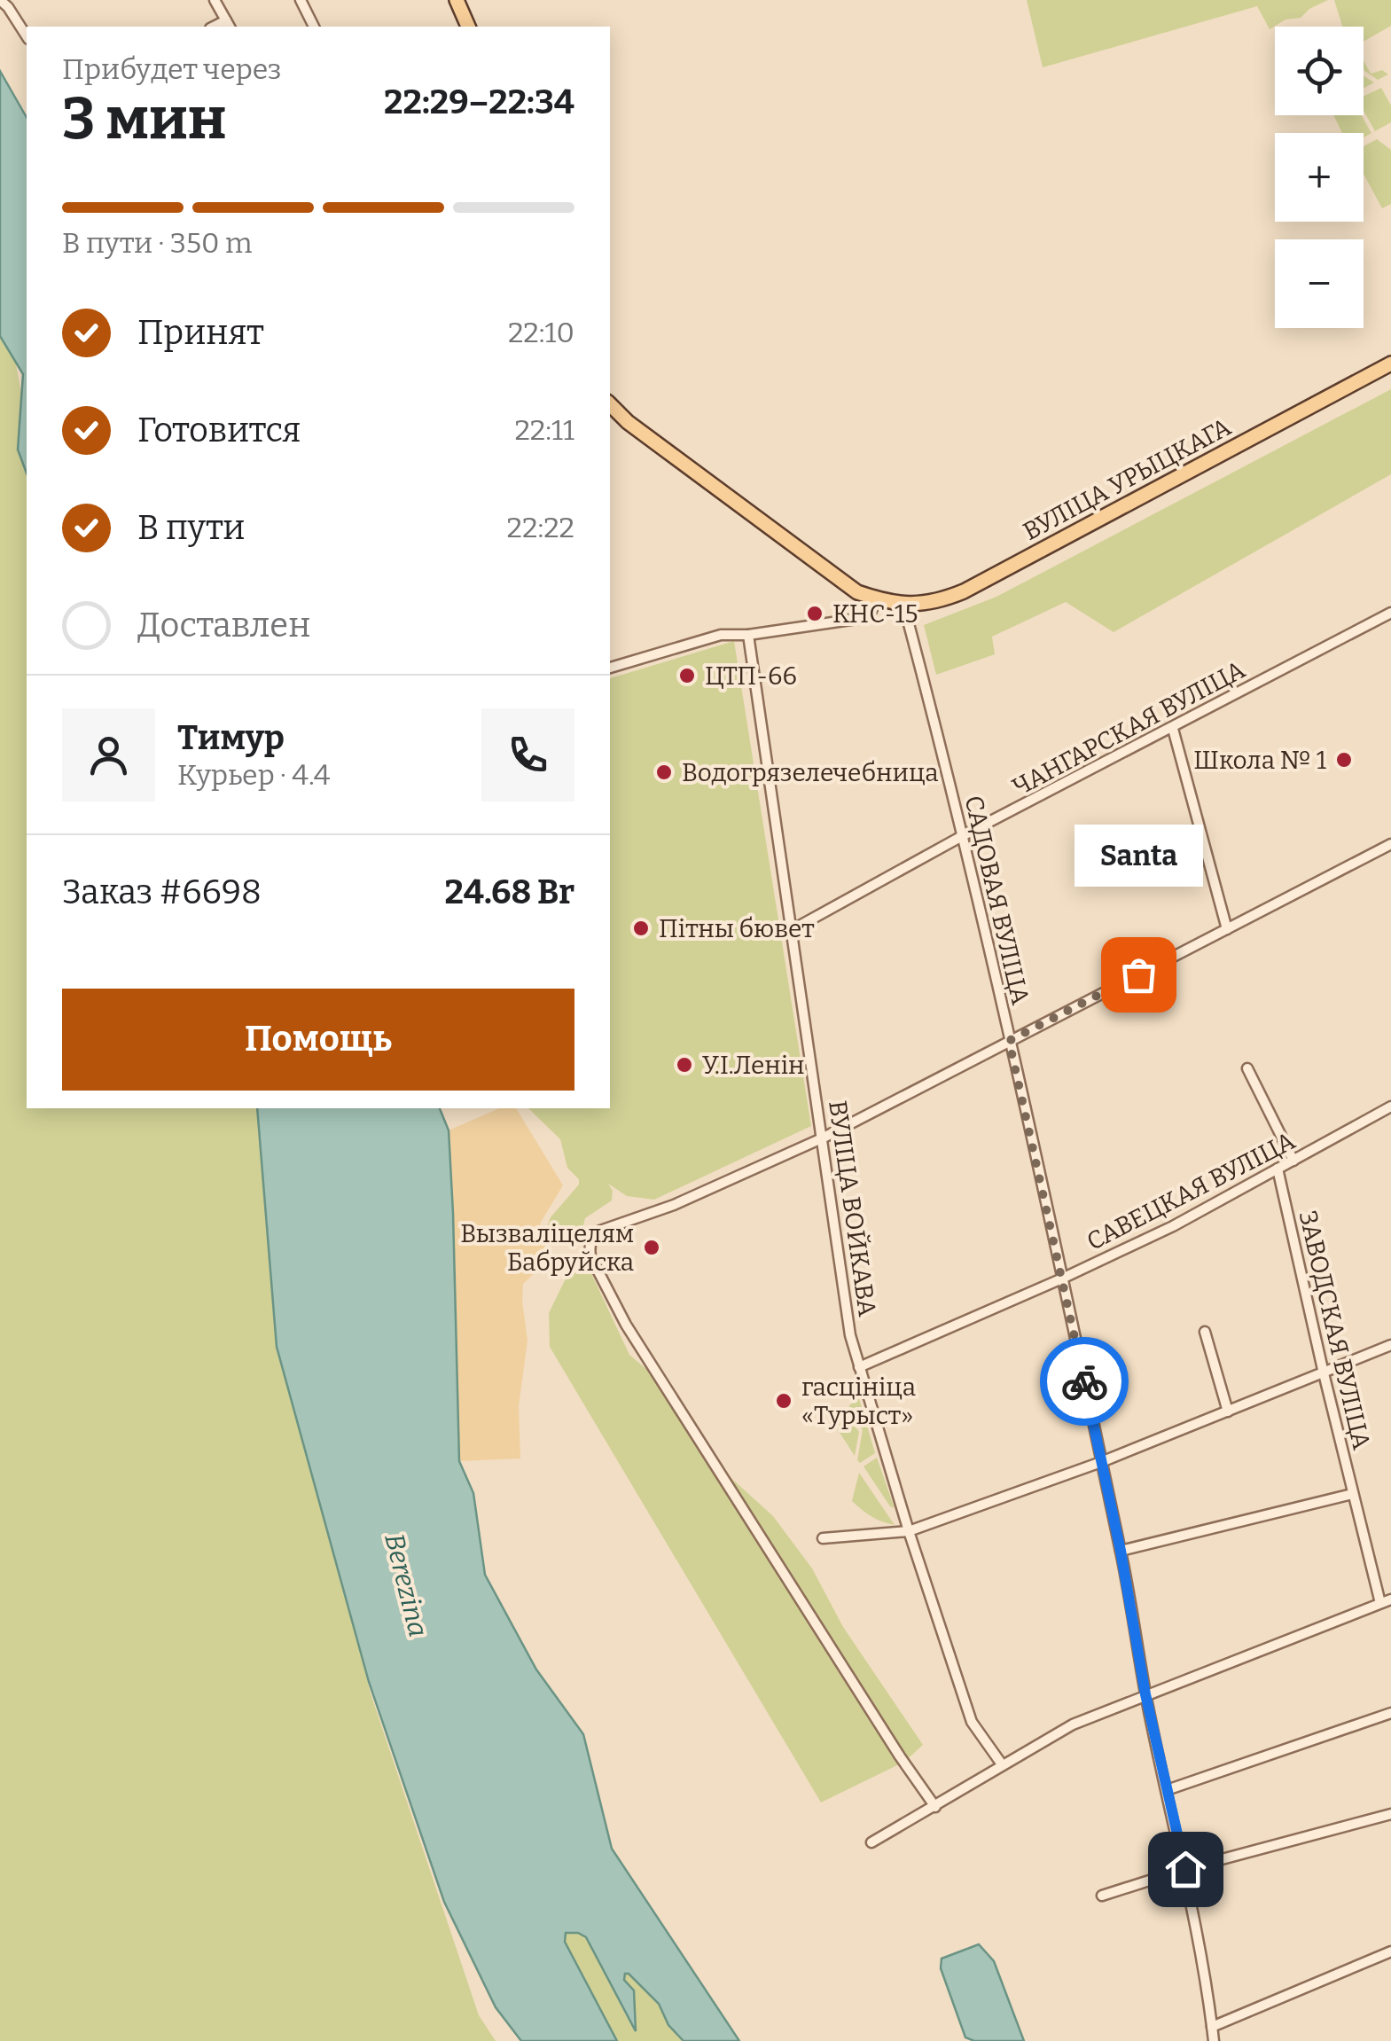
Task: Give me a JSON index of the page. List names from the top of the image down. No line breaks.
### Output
{"streets":{"main road":["ВУЛІЦА УРЫЦКАГА"],"street":["ЧАНГАРСКАЯ ВУЛІЦА","САДОВАЯ ВУЛІЦА","САВЕЦКАЯ ВУЛІЦА","ВУЛІЦА ВОЙКАВА","ЗАВОДСКАЯ ВУЛІЦА"]},"crossings":[["ВУЛІЦА УРЫЦКАГА","САДОВАЯ ВУЛІЦА"],["ЧАНГАРСКАЯ ВУЛІЦА","САДОВАЯ ВУЛІЦА"],["ЧАНГАРСКАЯ ВУЛІЦА","ВУЛІЦА ВОЙКАВА"],["САДОВАЯ ВУЛІЦА","САВЕЦКАЯ ВУЛІЦА"],["САВЕЦКАЯ ВУЛІЦА","ВУЛІЦА ВОЙКАВА"],["САВЕЦКАЯ ВУЛІЦА","ЗАВОДСКАЯ ВУЛІЦА"]],"water":["Berezina"],"places":["КНС-15","ЦТП-66","Школа № 1","Водогрязелечебница","Пітны бювет","Santa","У.І.Ленін","Вызваліцелям Бабруйска","гасцініца «Турыст»"],"page":{"map_buttons":["+","−"],"heading":["3 мин","Прибудет через","22:29–22:34"],"panel":["Тимур","Курьер · 4.4","Заказ #6698","24.68 Br"],"bar":"В пути · 350 m","list":[["Принят","22:10"],["Готовится","22:11"],["В пути","22:22"],"Доставлен"],"bubble":"Santa","buttons":"Помощь"}}
